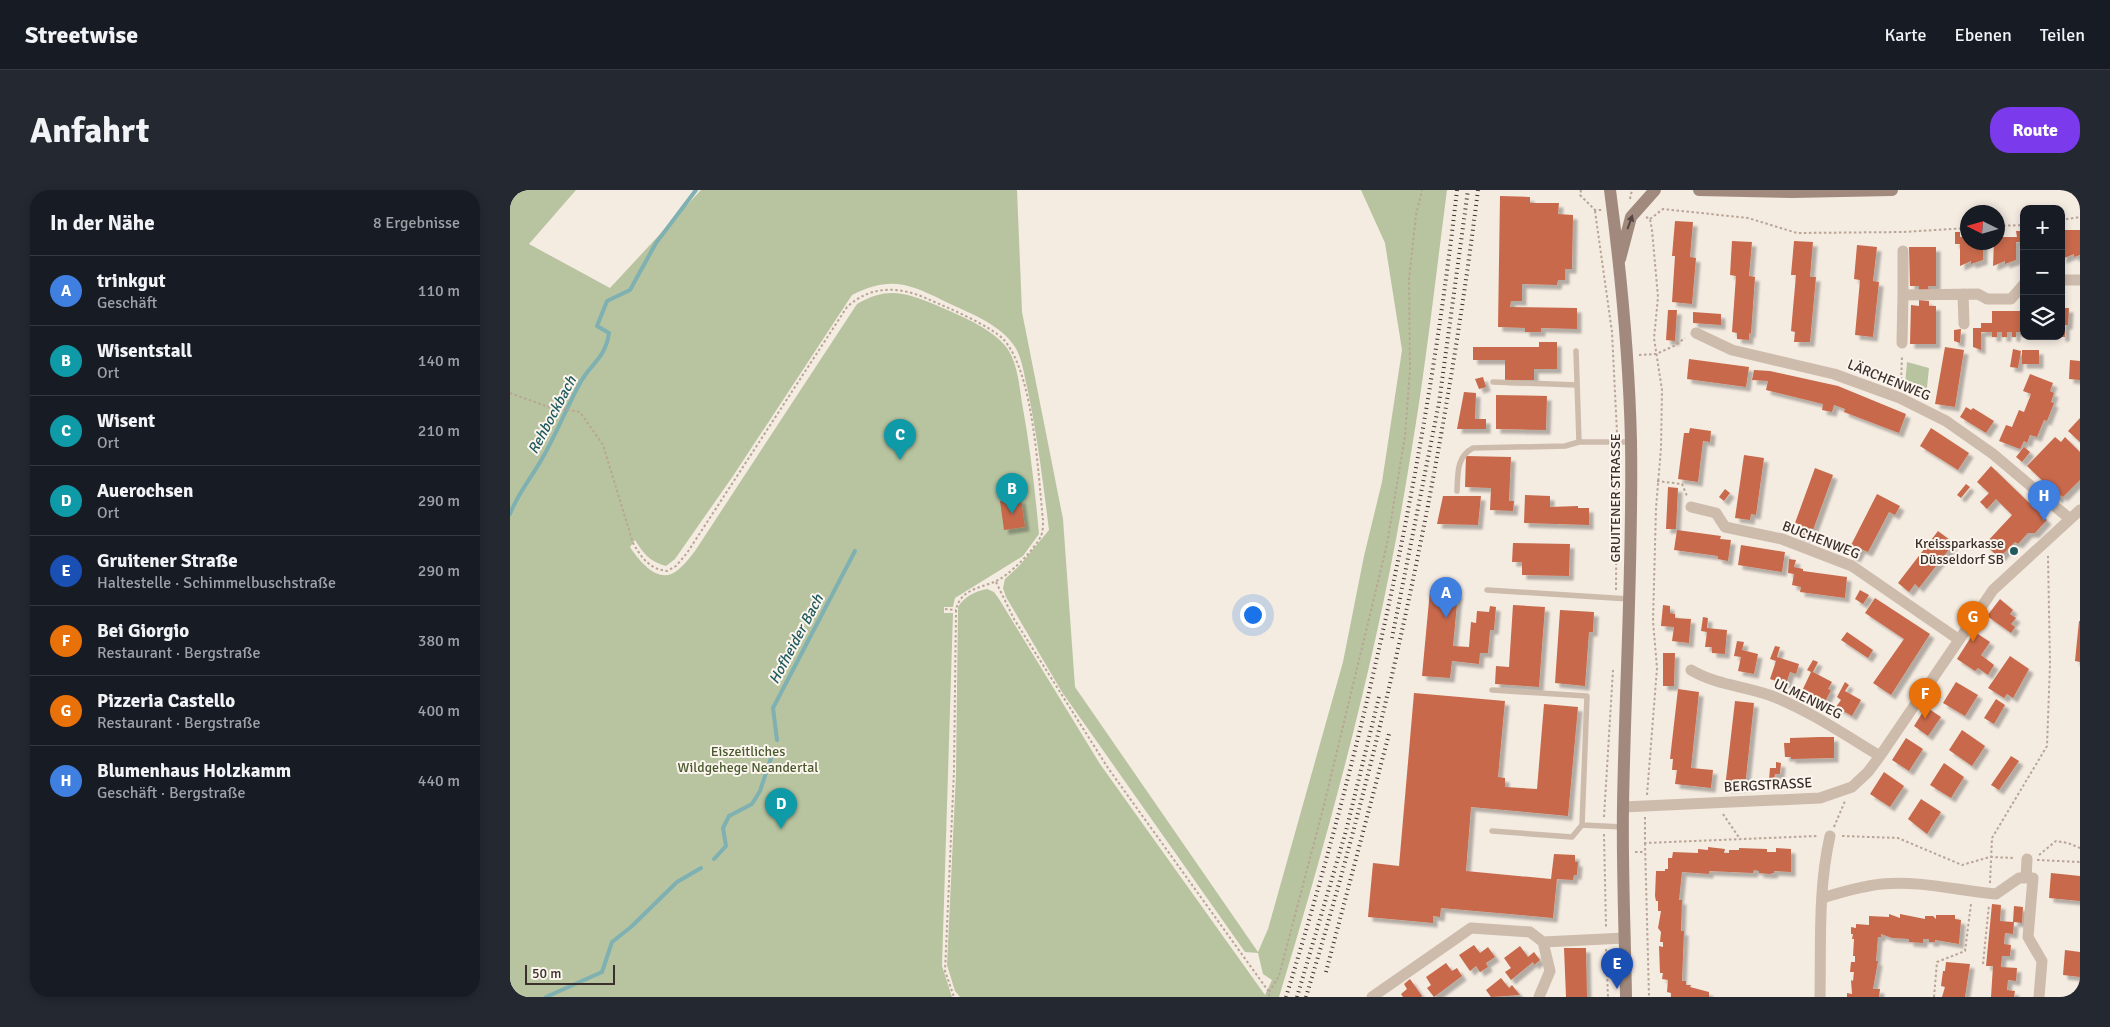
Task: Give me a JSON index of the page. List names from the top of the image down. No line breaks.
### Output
{"streets":{"main road":["GRUITENER STRASSE"],"street":["LÄRCHENWEG","BUCHENWEG","ULMENWEG","BERGSTRASSE"]},"crossings":[["LÄRCHENWEG","BERGSTRASSE"],["GRUITENER STRASSE","BERGSTRASSE"],["BUCHENWEG","BERGSTRASSE"],["ULMENWEG","BERGSTRASSE"]],"water":["Rehbockbach","Hofheider Bach"],"parks":["Eiszeitliches Wildgehege Neandertal"],"places":["Kreissparkasse Düsseldorf SB"],"scale_bar":"50 m","north":"left","page":{"header":"Streetwise","nav":["Karte","Ebenen","Teilen"],"buttons":"Route","title":"Anfahrt","heading":["In der Nähe","8 Ergebnisse"],"map_buttons":["+","−"],"list":[{"mark":"A","name":"trinkgut","note":"Geschäft","value":"110 m"},{"mark":"B","name":"Wisentstall","note":"Ort","value":"140 m"},{"mark":"C","name":"Wisent","note":"Ort","value":"210 m"},{"mark":"D","name":"Auerochsen","note":"Ort","value":"290 m"},{"mark":"E","name":"Gruitener Straße","note":"Haltestelle · Schimmelbuschstraße","value":"290 m"},{"mark":"F","name":"Bei Giorgio","note":"Restaurant · Bergstraße","value":"380 m"},{"mark":"G","name":"Pizzeria Castello","note":"Restaurant · Bergstraße","value":"400 m"},{"mark":"H","name":"Blumenhaus Holzkamm","note":"Geschäft · Bergstraße","value":"440 m"}],"pins":["C","B","H","A","G","F","D","E"],"scale":"50 m"}}
